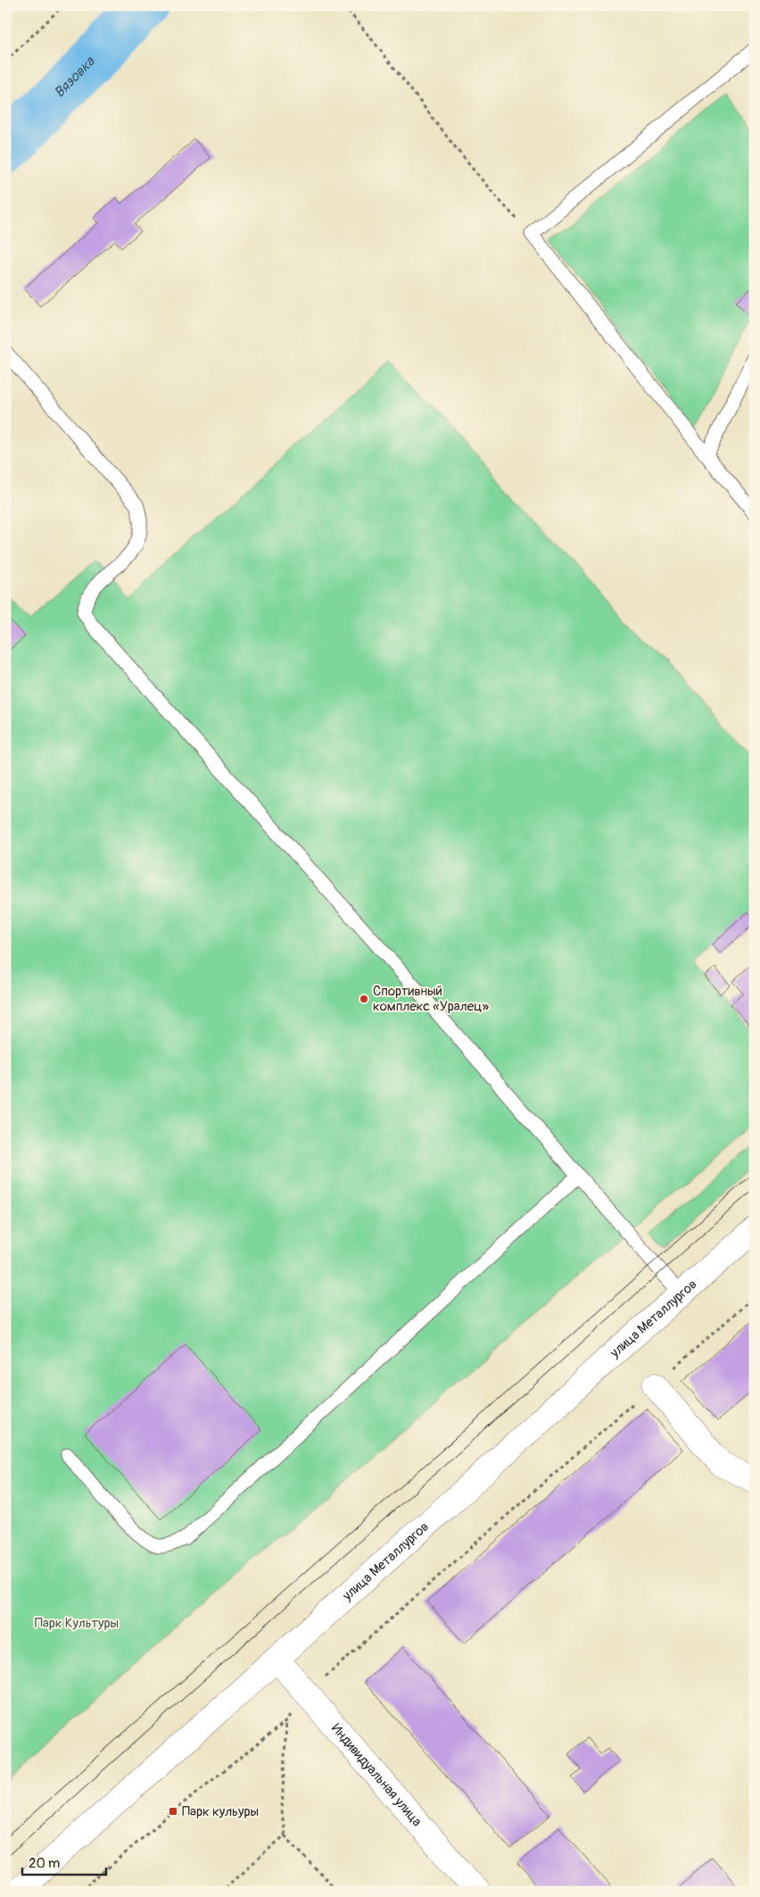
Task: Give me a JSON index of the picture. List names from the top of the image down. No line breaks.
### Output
{"streets":{"main road":["улица Металлургов","Индивидуальная улица"]},"crossings":[["улица Металлургов","Индивидуальная улица"]],"water":["Вязовка"],"parks":["Парк Культуры"],"places":{"other":["Спортивный комплекс «Уралец»"],"transit":["Парк кульуры"]},"scale_bar":"20 m"}
